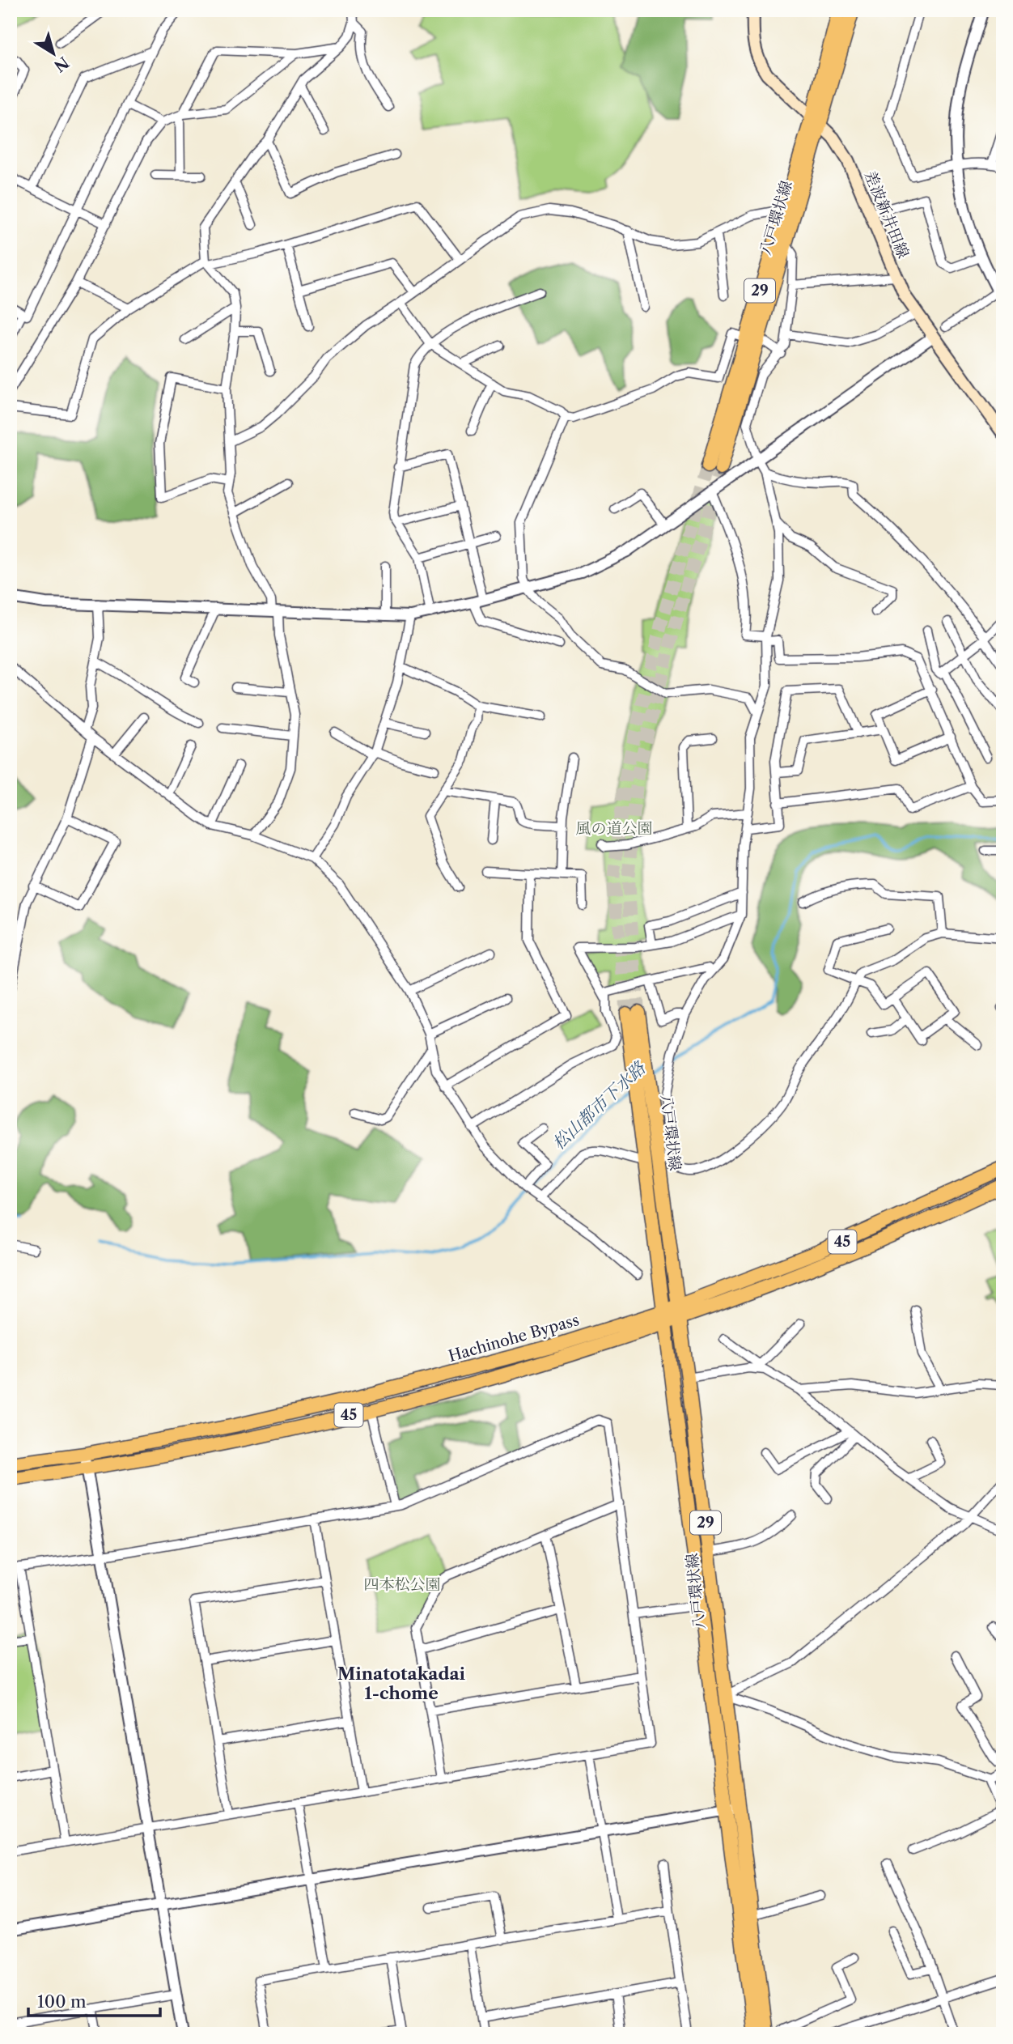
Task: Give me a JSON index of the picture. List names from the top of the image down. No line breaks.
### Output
{"streets":{"main road":["差波新井田線","八戸環状線","29","45","Hachinohe Bypass"]},"crossings":[["差波新井田線","八戸環状線"],["八戸環状線","Hachinohe Bypass"]],"districts":["Minatotakadai 1-chome"],"water":["松山都市下水路"],"parks":["風の道公園","四本松公園"],"scale_bar":"100 m","north":"bottom right"}
